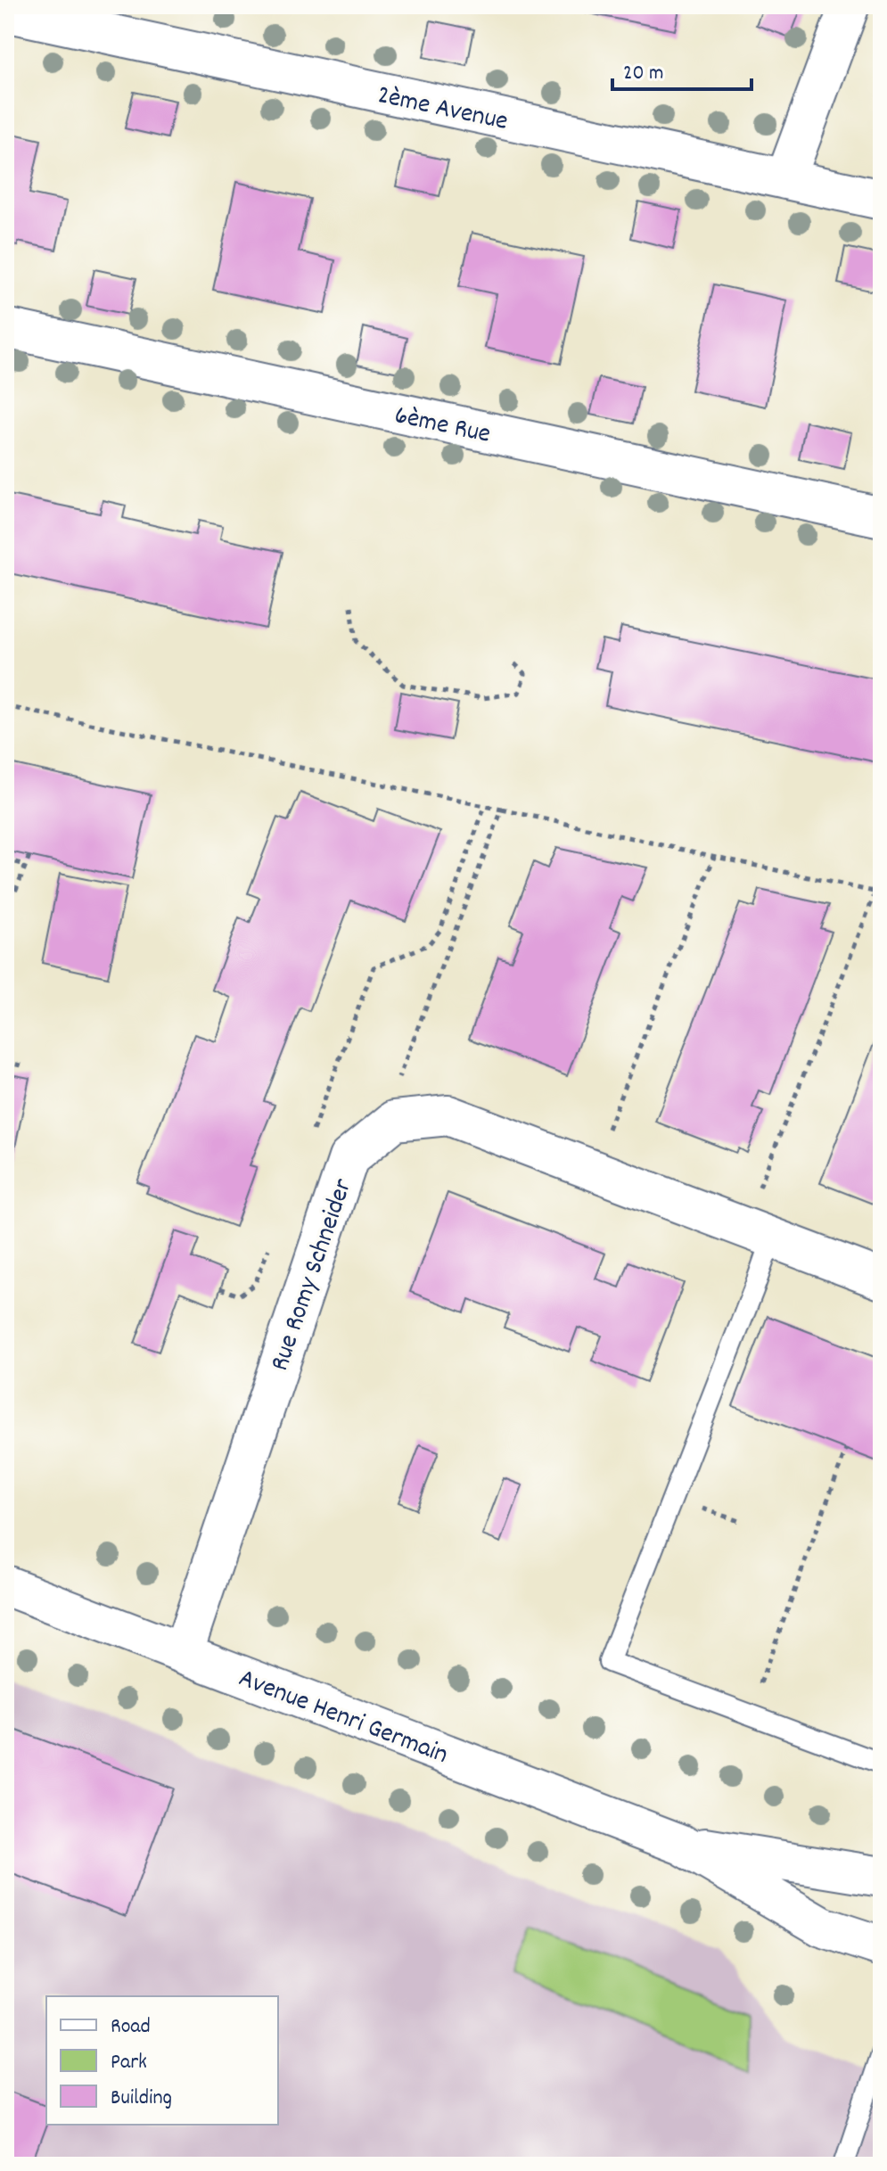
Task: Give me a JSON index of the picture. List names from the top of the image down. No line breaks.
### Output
{"streets":{"street":["2ème Avenue","6ème Rue","Rue Romy Schneider","Avenue Henri Germain"]},"crossings":[["Rue Romy Schneider","Avenue Henri Germain"]],"legend":["Road","Park","Building"],"scale_bar":"20 m"}
